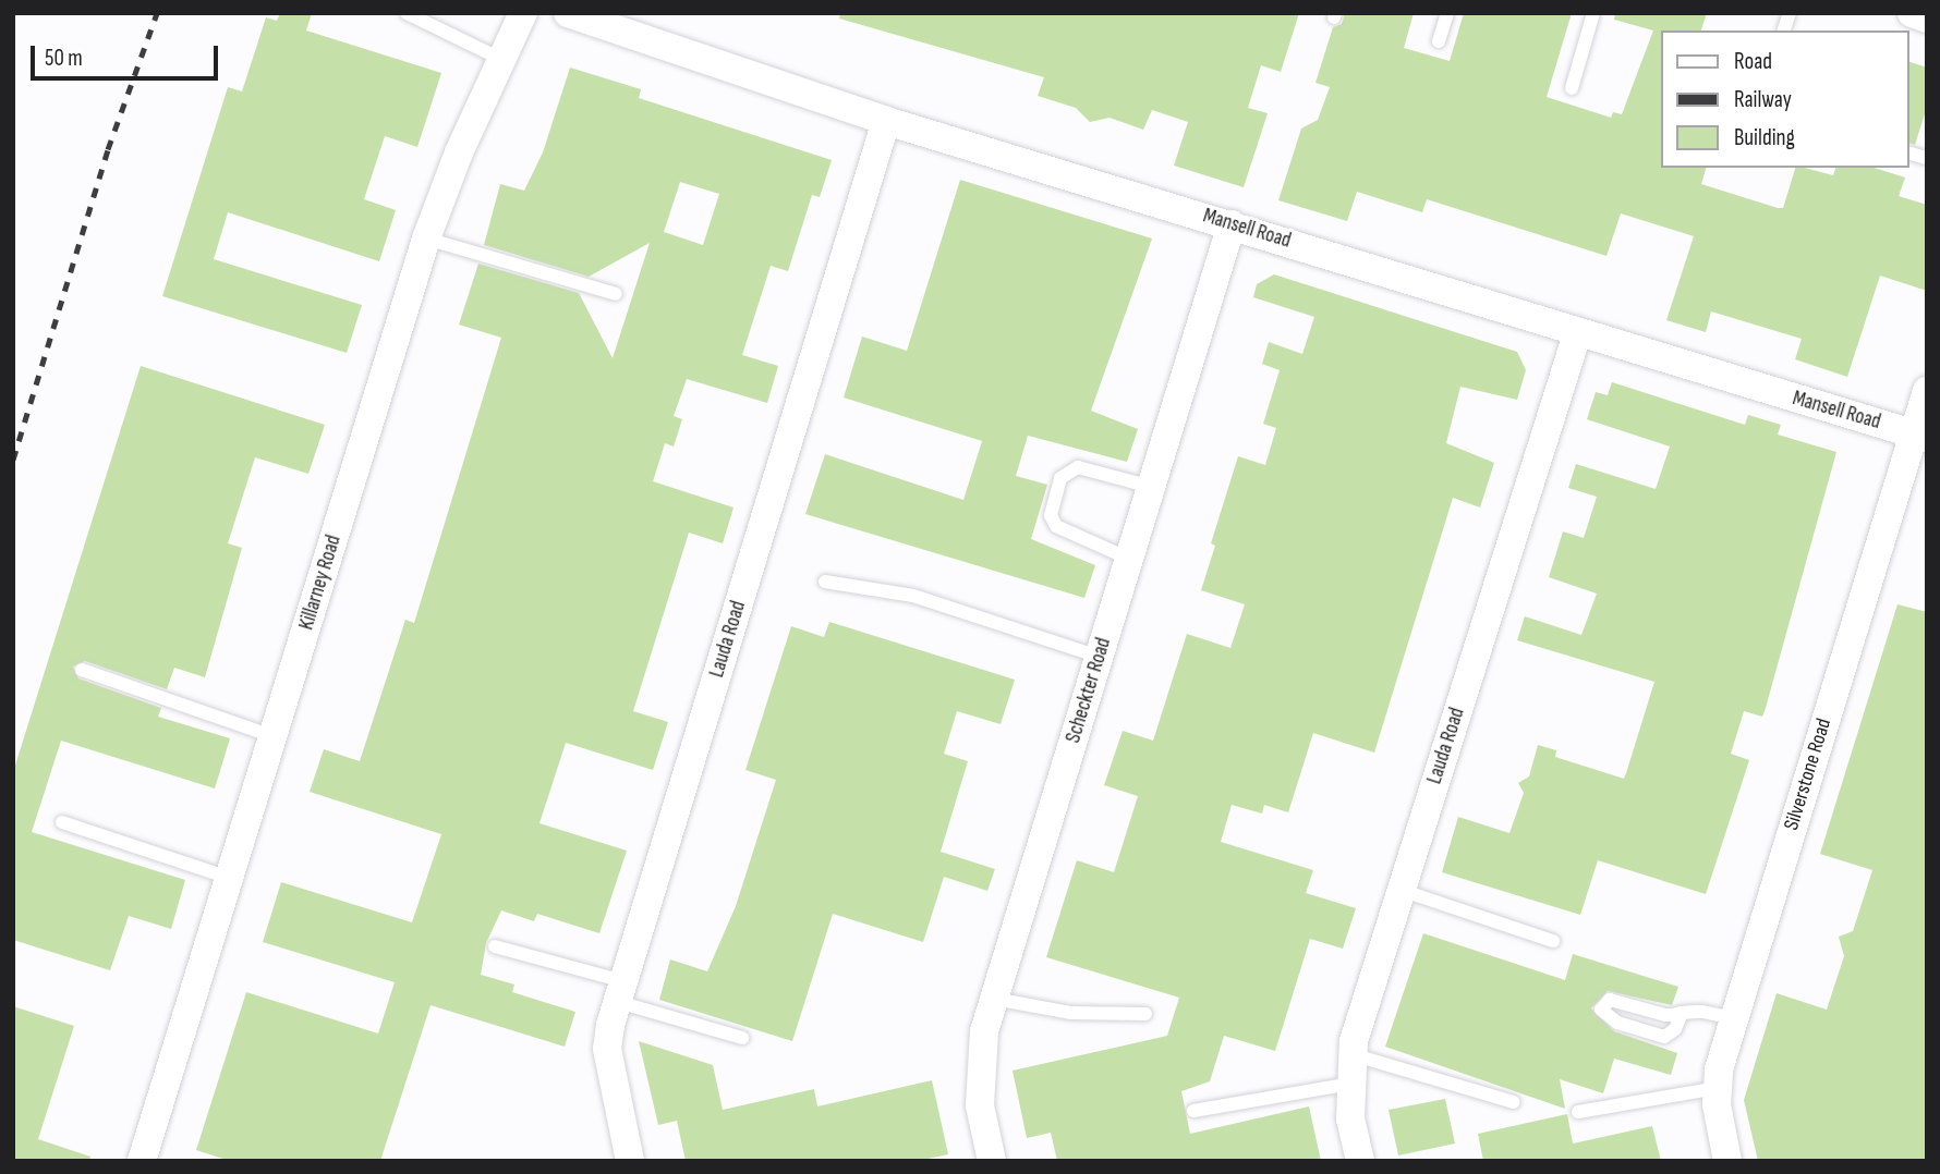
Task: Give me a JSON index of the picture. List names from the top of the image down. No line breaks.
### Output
{"streets":{"street":["Mansell Road","Killarney Road","Lauda Road","Scheckter Road","Silverstone Road"]},"crossings":[["Mansell Road","Lauda Road"],["Mansell Road","Scheckter Road"],["Mansell Road","Silverstone Road"]],"legend":["Road","Railway","Building"],"scale_bar":"50 m"}
